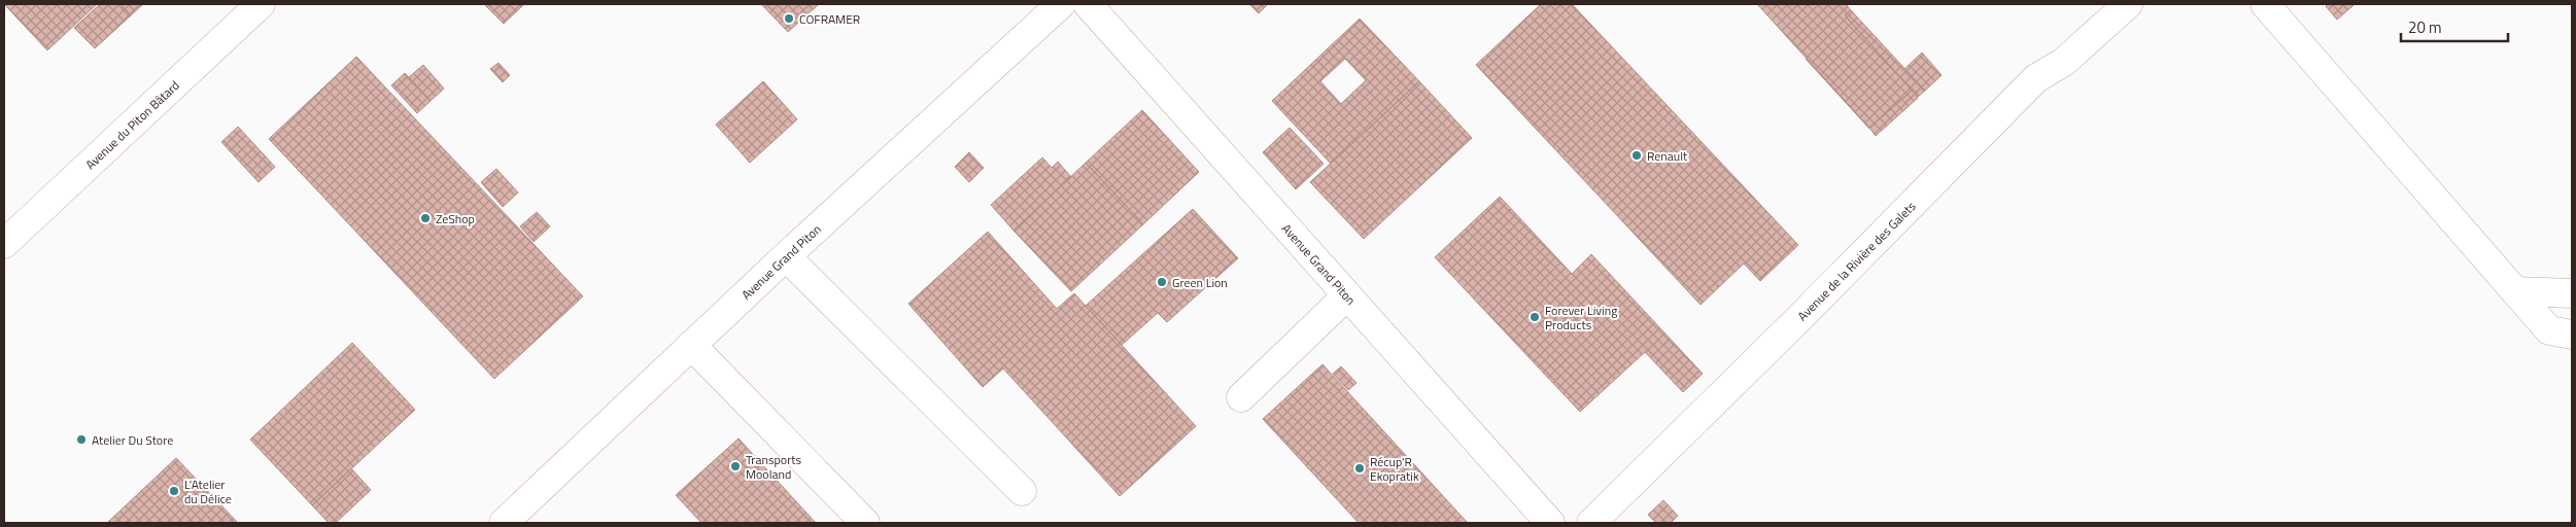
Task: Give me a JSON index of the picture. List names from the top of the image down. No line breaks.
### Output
{"streets":{"street":["Avenue du Piton Bâtard","Avenue de la Rivière des Galets","Avenue Grand Piton"]},"places":["COFRAMER","Renault","ZeShop","Green Lion","Forever Living Products","Atelier Du Store","Transports Mooland","Récup'R Ekopratik","L'Atelier du Délice"],"scale_bar":"20 m"}
